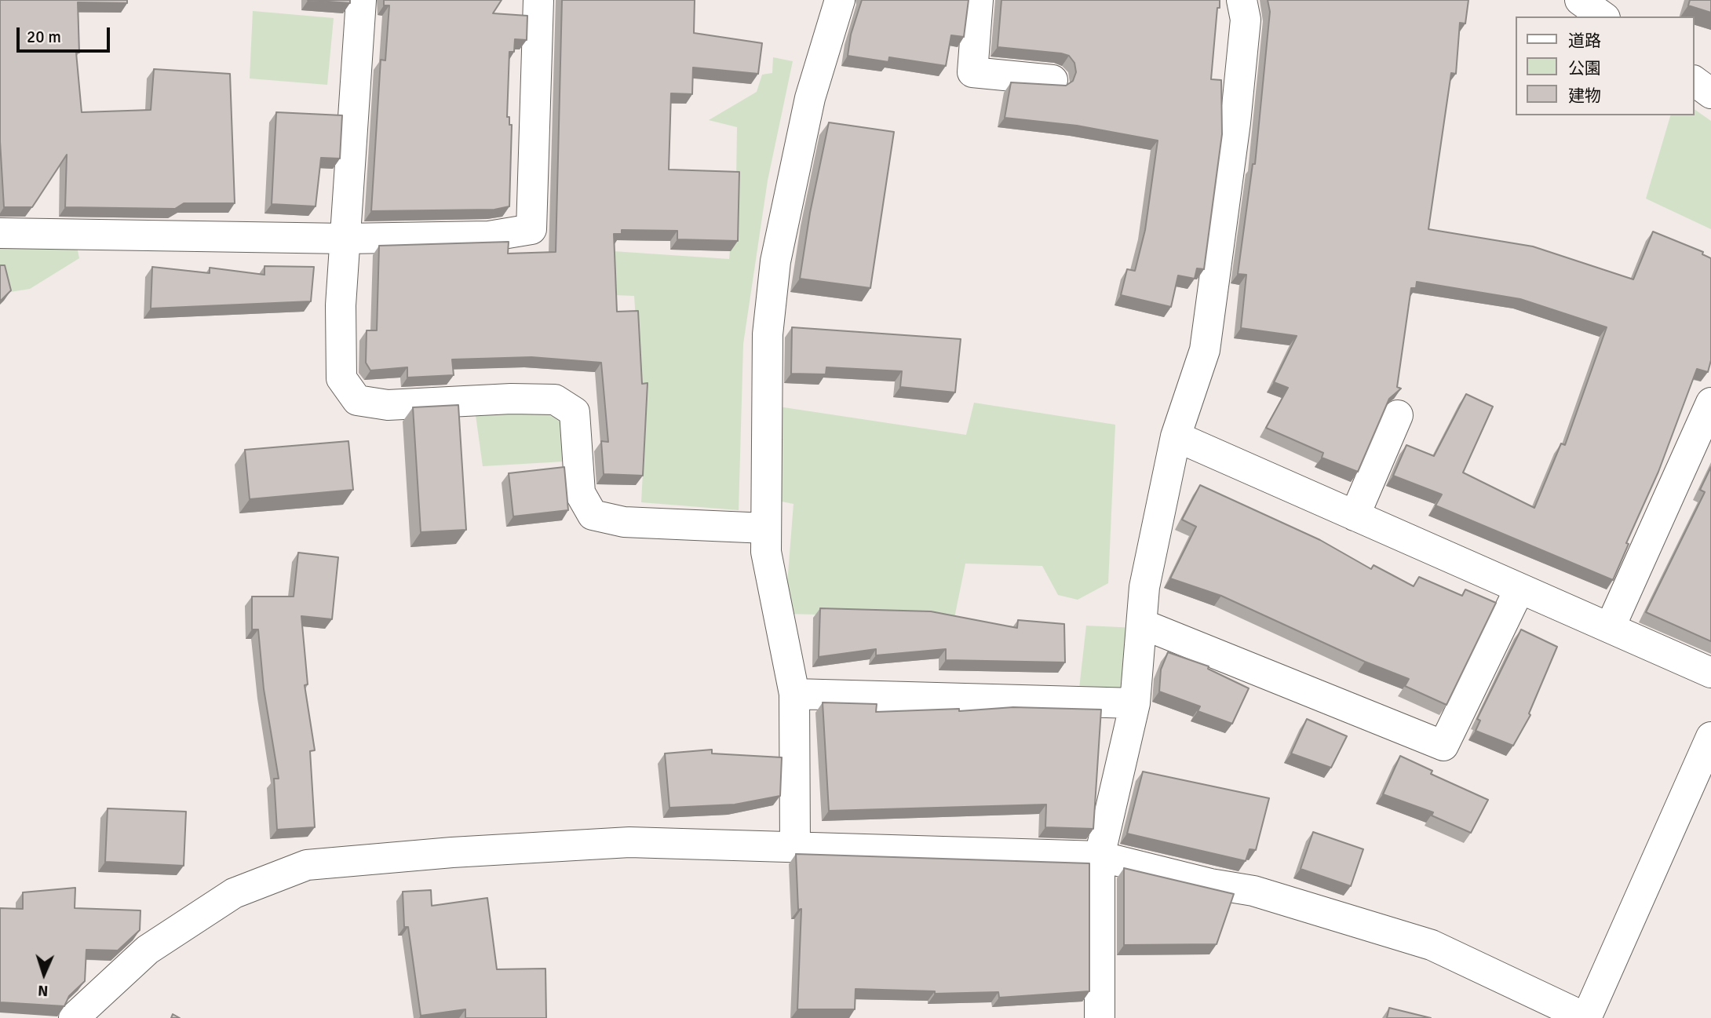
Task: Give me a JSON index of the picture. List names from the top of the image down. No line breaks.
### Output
{"legend":["道路","公園","建物"],"scale_bar":"20 m","north":"bottom"}
